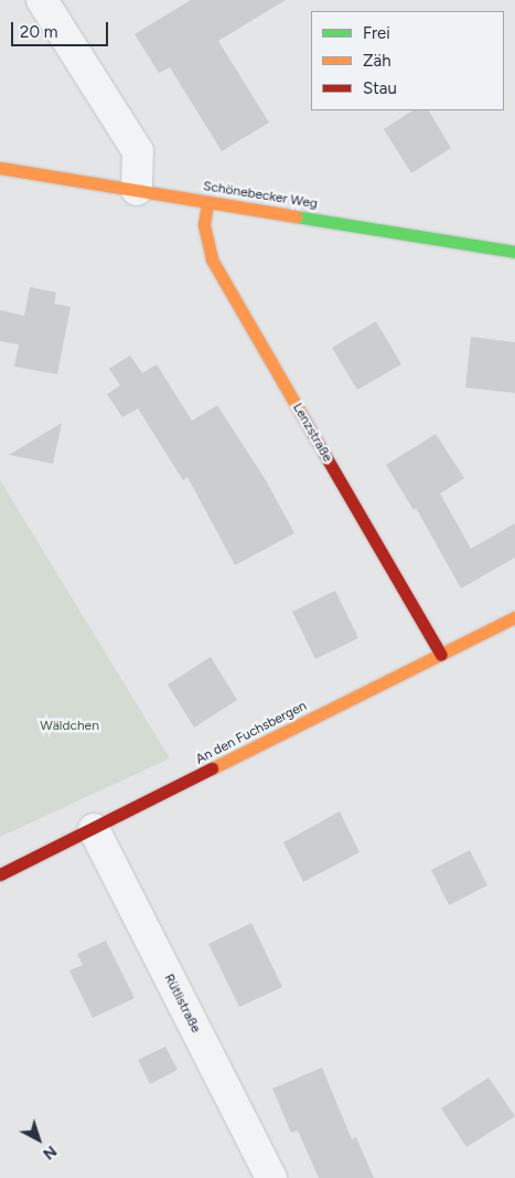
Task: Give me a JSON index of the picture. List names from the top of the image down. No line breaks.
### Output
{"streets":{"street":["Schönebecker Weg","Lenzstraße","An den Fuchsbergen","Rütlistraße"]},"crossings":[["Schönebecker Weg","Lenzstraße"],["Lenzstraße","An den Fuchsbergen"],["An den Fuchsbergen","Rütlistraße"]],"parks":["Wäldchen"],"legend":["Frei","Zäh","Stau"],"scale_bar":"20 m","north":"bottom right"}
